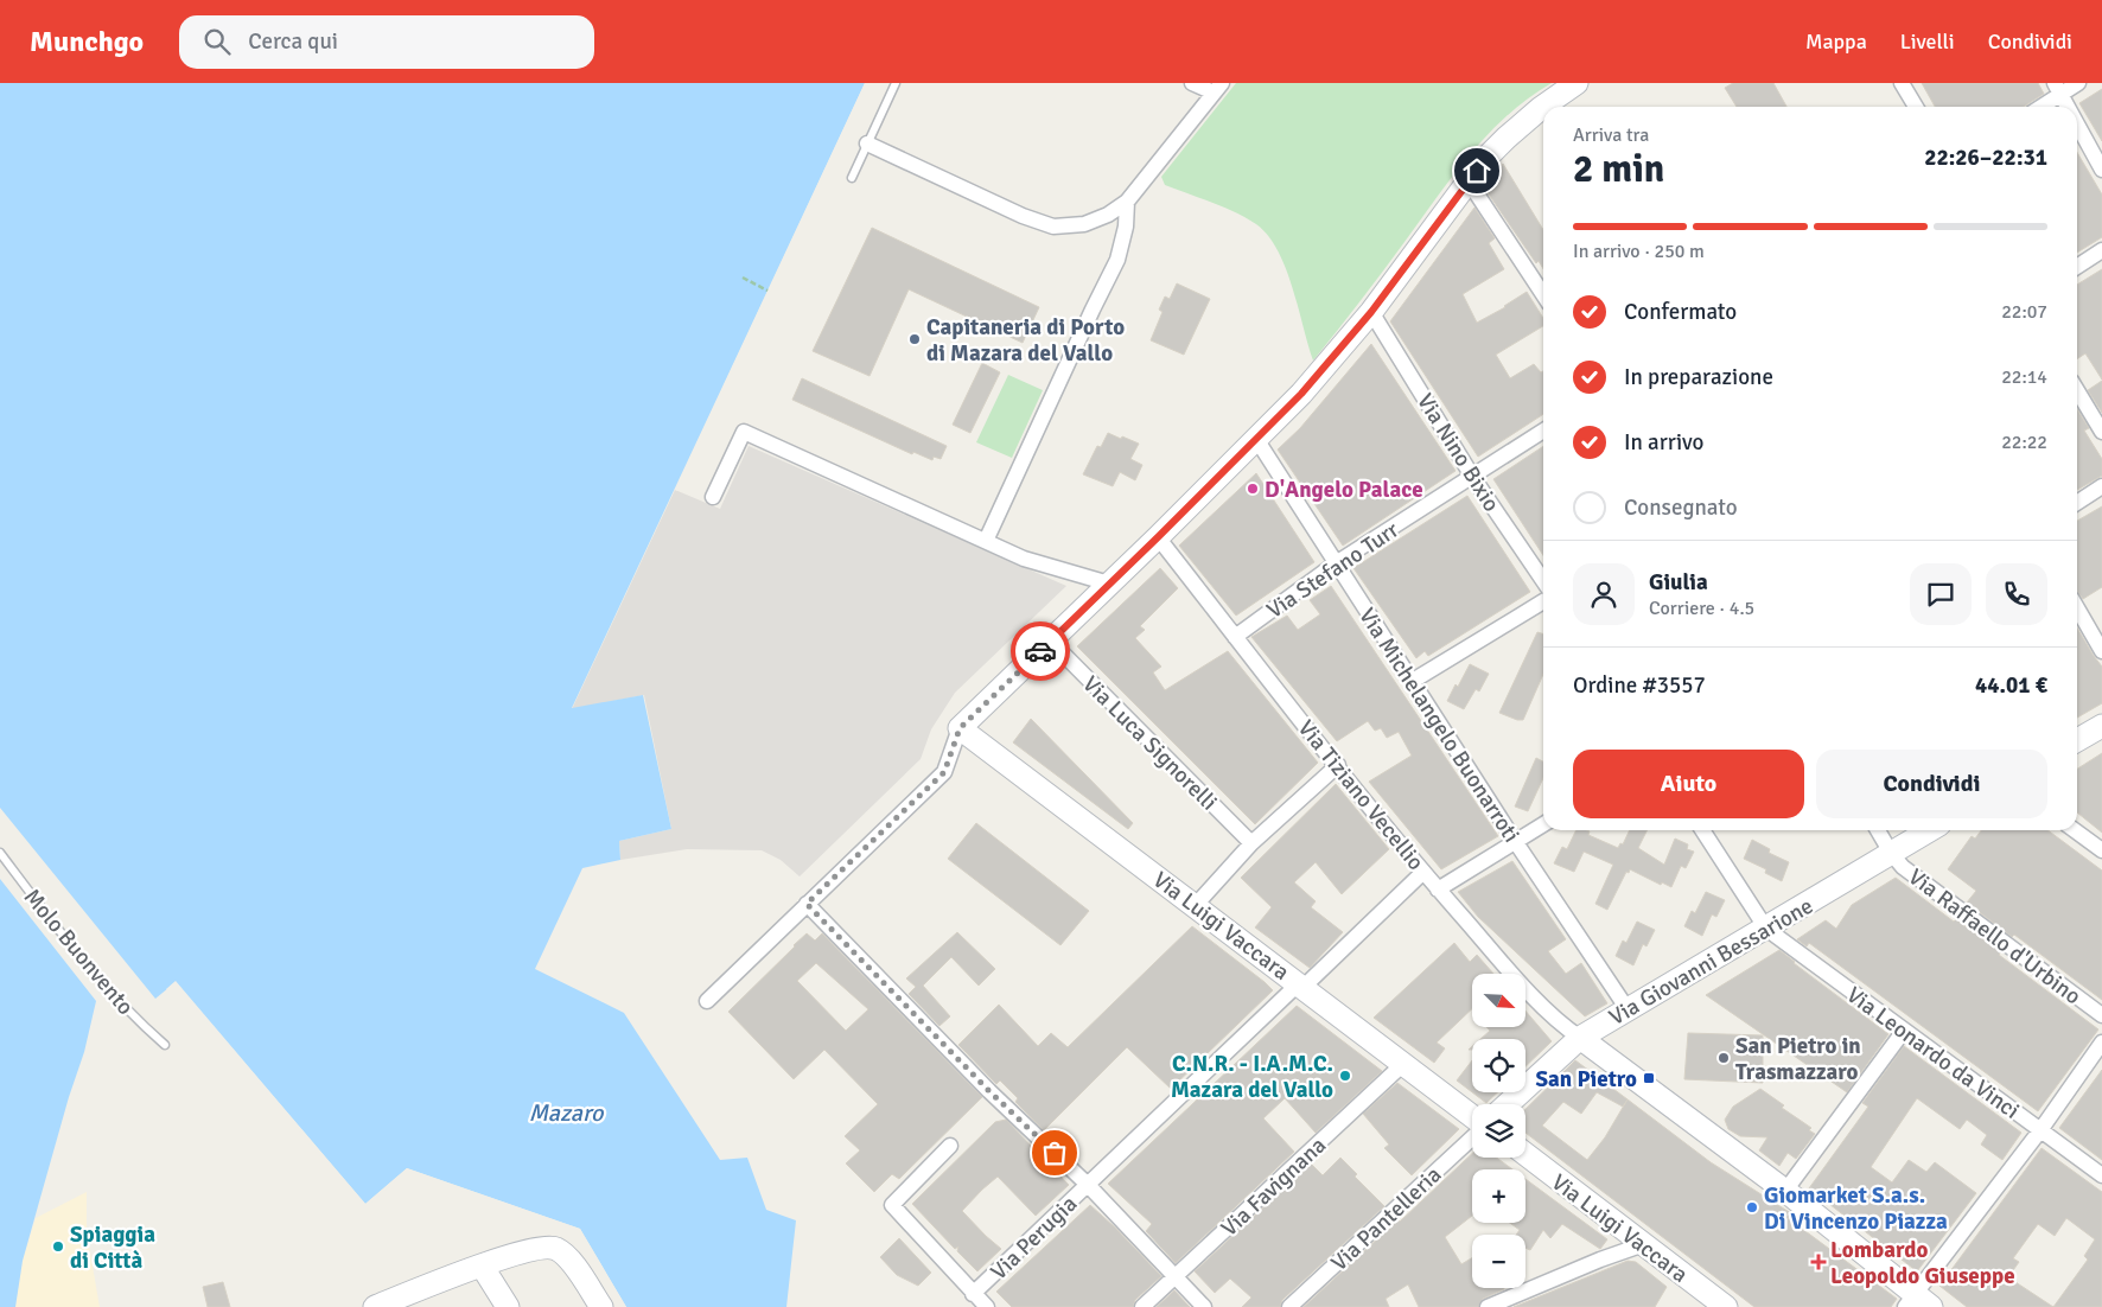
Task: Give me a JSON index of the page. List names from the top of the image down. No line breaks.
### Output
{"streets":{"main road":["Via Luigi Vaccara","Via Giovanni Bessarione"],"street":["Via Nino Bixio","Via Stefano Turr","Via Michelangelo Buonarroti","Via Luca Signorelli","Via Tiziano Vecellio","Via Raffaello d'Urbino","Via Leonardo da Vinci","Via Favignana","Via Pantelleria","Via Perugia"],"lane":["Molo Buonvento"]},"crossings":[["Via Nino Bixio","Via Stefano Turr"],["Via Stefano Turr","Via Michelangelo Buonarroti"],["Via Stefano Turr","Via Tiziano Vecellio"],["Via Michelangelo Buonarroti","Via Giovanni Bessarione"],["Via Tiziano Vecellio","Via Giovanni Bessarione"],["Via Tiziano Vecellio","Via Perugia"],["Via Luigi Vaccara","Via Favignana"],["Via Luigi Vaccara","Via Perugia"],["Via Raffaello d'Urbino","Via Giovanni Bessarione"],["Via Giovanni Bessarione","Via Leonardo da Vinci"]],"water":["Mazaro"],"places":{"other":["Capitaneria di Porto di Mazara del Vallo","D'Angelo Palace","San Pietro in Trasmazzaro","C.N.R. - I.A.M.C. Mazara del Vallo","Giomarket S.a.s. Di Vincenzo Piazza","Spiaggia di Città"],"transit":["San Pietro"],"health":["Lombardo Leopoldo Giuseppe"]},"north":"bottom right","page":{"header":"Munchgo","search":"Cerca qui","nav":["Mappa","Livelli","Condividi"],"heading":["2 min","Arriva tra","22:26–22:31"],"panel":["Giulia","Corriere · 4.5","Ordine #3557","44.01 €"],"bar":"In arrivo · 250 m","list":[["Confermato","22:07"],["In preparazione","22:14"],["In arrivo","22:22"],"Consegnato"],"buttons":["Aiuto","Condividi"],"map_buttons":["+","−"]}}
